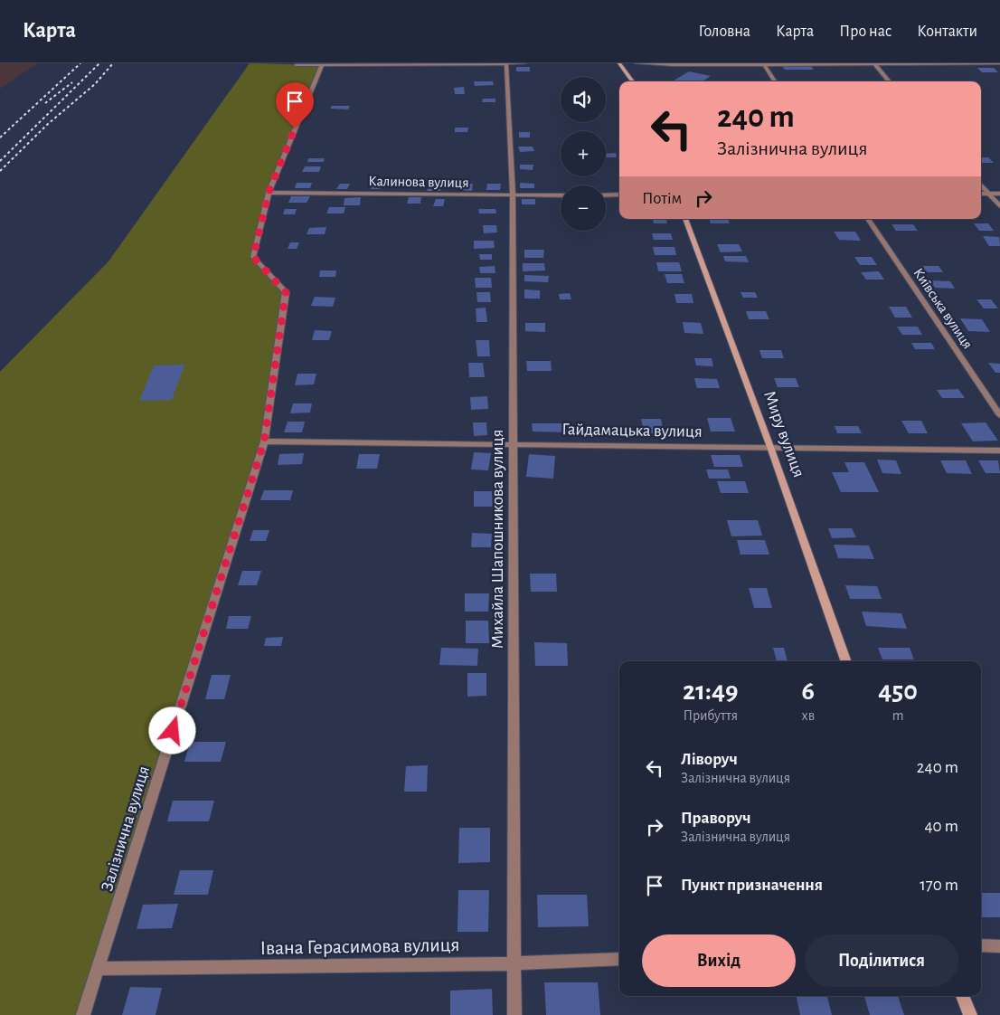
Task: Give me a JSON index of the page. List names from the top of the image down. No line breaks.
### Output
{"streets":{"main road":["Миру вулиця"],"street":["Калинова вулиця","Київська вулиця","Гайдамацька вулиця","Михайла Шапошникова вулиця","Залізнична вулиця","Івана Герасимова вулиця"]},"crossings":[["Калинова вулиця","Михайла Шапошникова вулиця"],["Калинова вулиця","Залізнична вулиця"],["Гайдамацька вулиця","Миру вулиця"],["Гайдамацька вулиця","Михайла Шапошникова вулиця"],["Гайдамацька вулиця","Залізнична вулиця"],["Михайла Шапошникова вулиця","Івана Герасимова вулиця"],["Залізнична вулиця","Івана Герасимова вулиця"]],"page":{"header":"Карта","nav":["Головна","Карта","Про нас","Контакти"],"map_buttons":["+","−"],"turn":["240 m","Залізнична вулиця"],"then":"Потім","eta":["21:49","Прибуття","6","хв","450","m"],"list":[{"name":"Ліворуч","note":"Залізнична вулиця","value":"240 m"},{"name":"Праворуч","note":"Залізнична вулиця","value":"40 m"},{"name":"Пункт призначення","value":"170 m"}],"buttons":["Вихід","Поділитися"]}}
